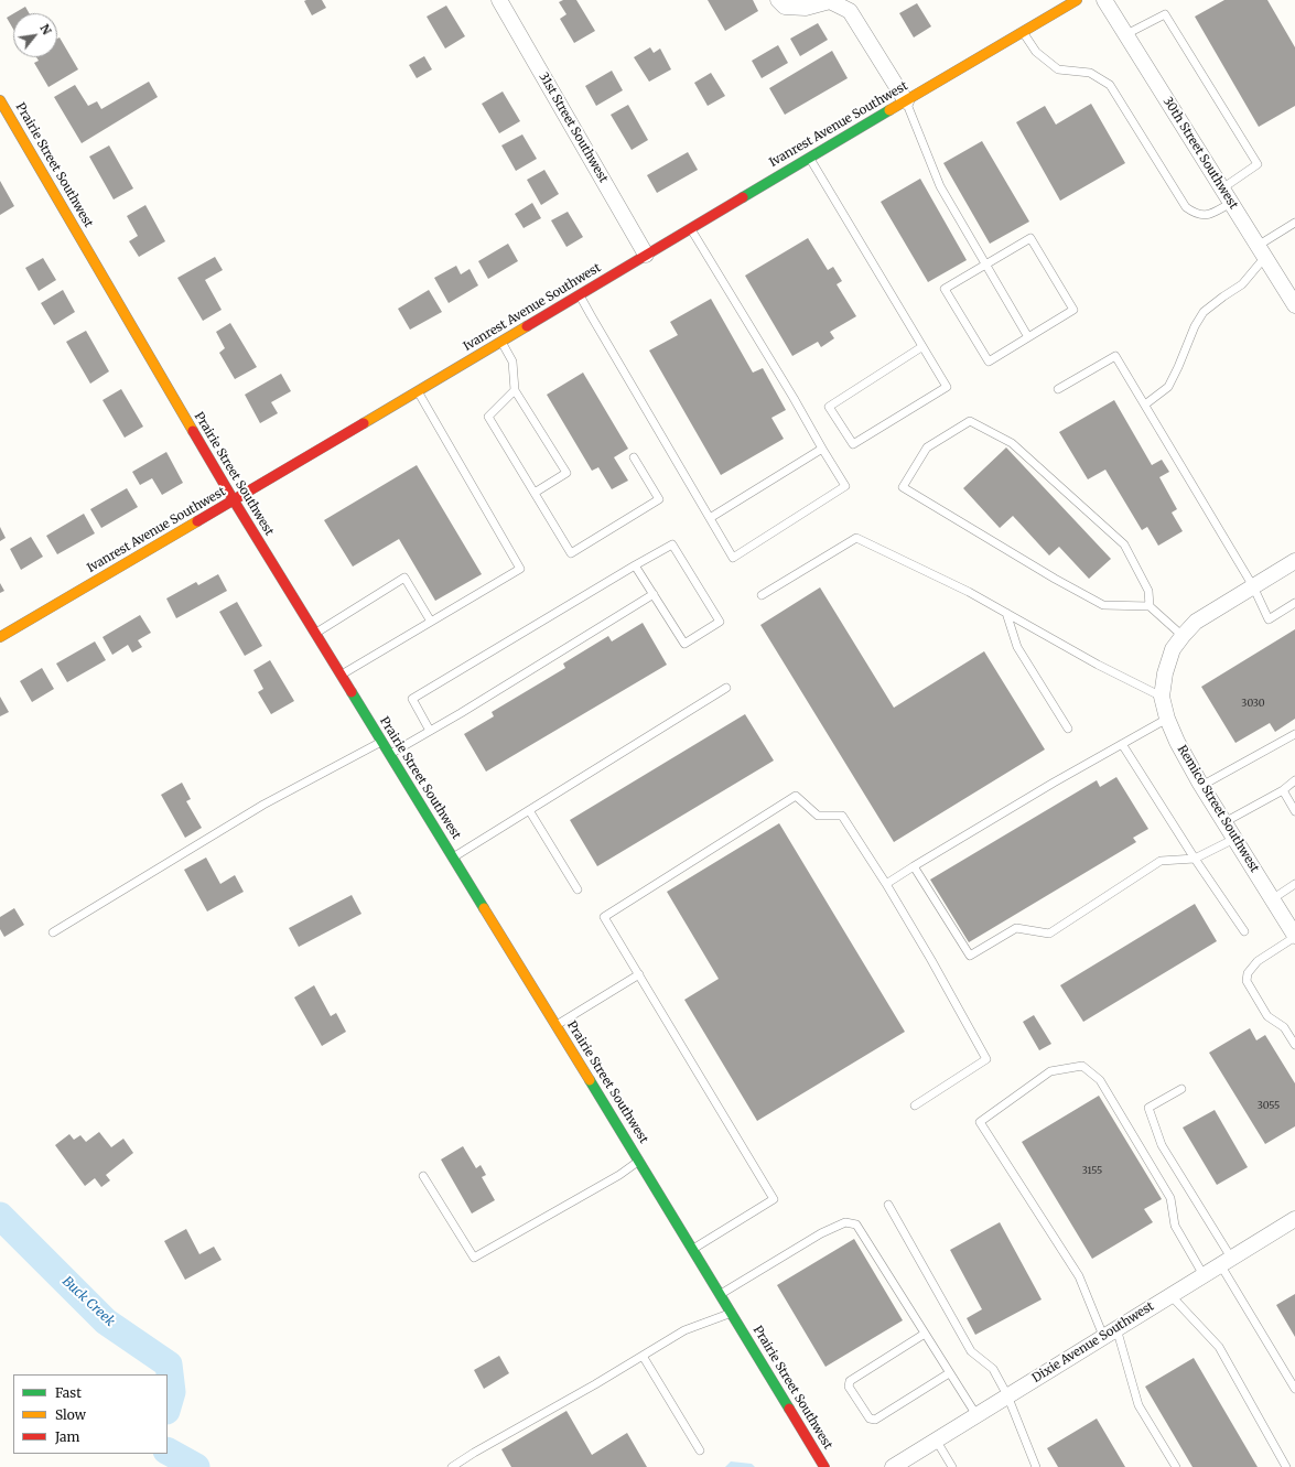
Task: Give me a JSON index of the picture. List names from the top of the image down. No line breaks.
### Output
{"streets":{"street":["Ivanrest Avenue Southwest","31st Street Southwest","30th Street Southwest","Prairie Street Southwest","Remico Street Southwest","Dixie Avenue Southwest"]},"crossings":[["Ivanrest Avenue Southwest","31st Street Southwest"],["Ivanrest Avenue Southwest","Prairie Street Southwest"]],"water":["Buck Creek"],"house_numbers":["3030","3055","3155"],"legend":["Fast","Slow","Jam"],"north":"top right"}
